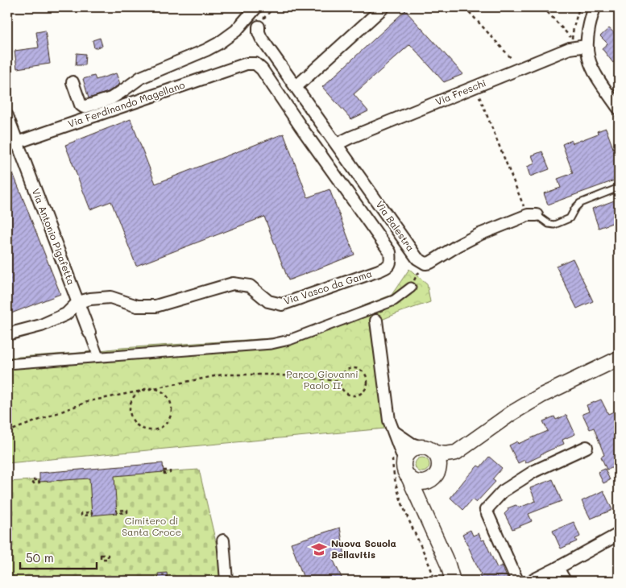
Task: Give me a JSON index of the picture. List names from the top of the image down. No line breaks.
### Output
{"streets":{"street":["Via Freschi","Via Ferdinando Magellano","Via Balestra","Via Antonio Pigafetta","Via Vasco da Gama"]},"crossings":[["Via Freschi","Via Balestra"],["Via Ferdinando Magellano","Via Antonio Pigafetta"],["Via Ferdinando Magellano","Via Vasco da Gama"],["Via Antonio Pigafetta","Via Vasco da Gama"]],"parks":["Parco Giovanni Paolo II","Cimitero di Santa Croce"],"places":{"school or university":["Nuova Scuola Bellavitis"]},"scale_bar":"50 m"}
